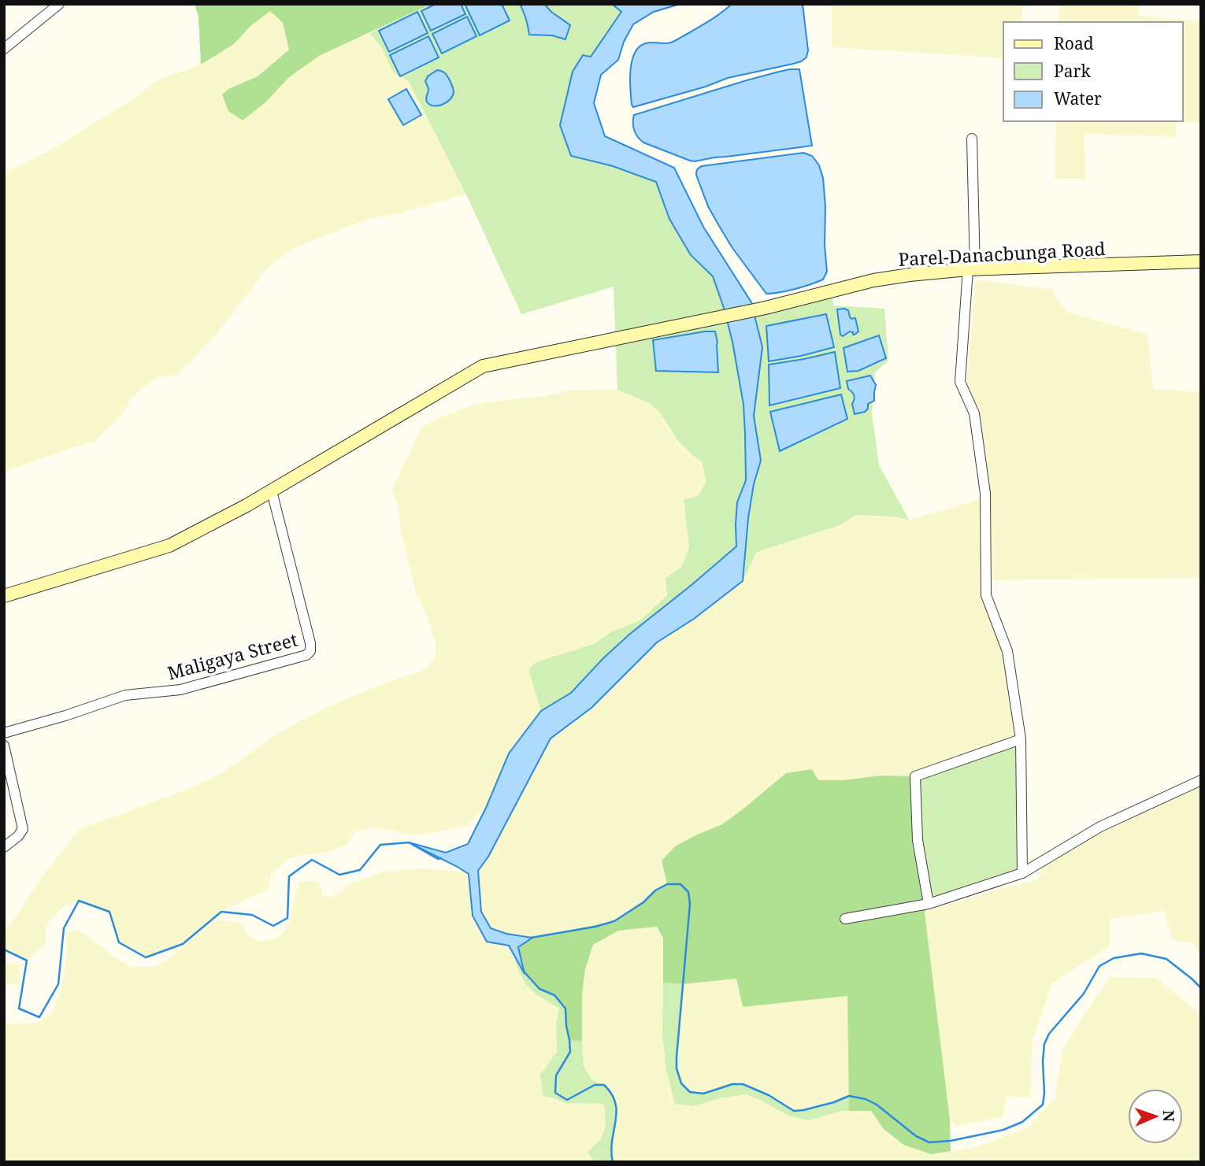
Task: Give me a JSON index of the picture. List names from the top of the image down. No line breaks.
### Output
{"streets":{"main road":["Parel-Danacbunga Road"],"street":["Maligaya Street"]},"crossings":[["Parel-Danacbunga Road","Maligaya Street"]],"legend":["Road","Park","Water"],"north":"right"}
